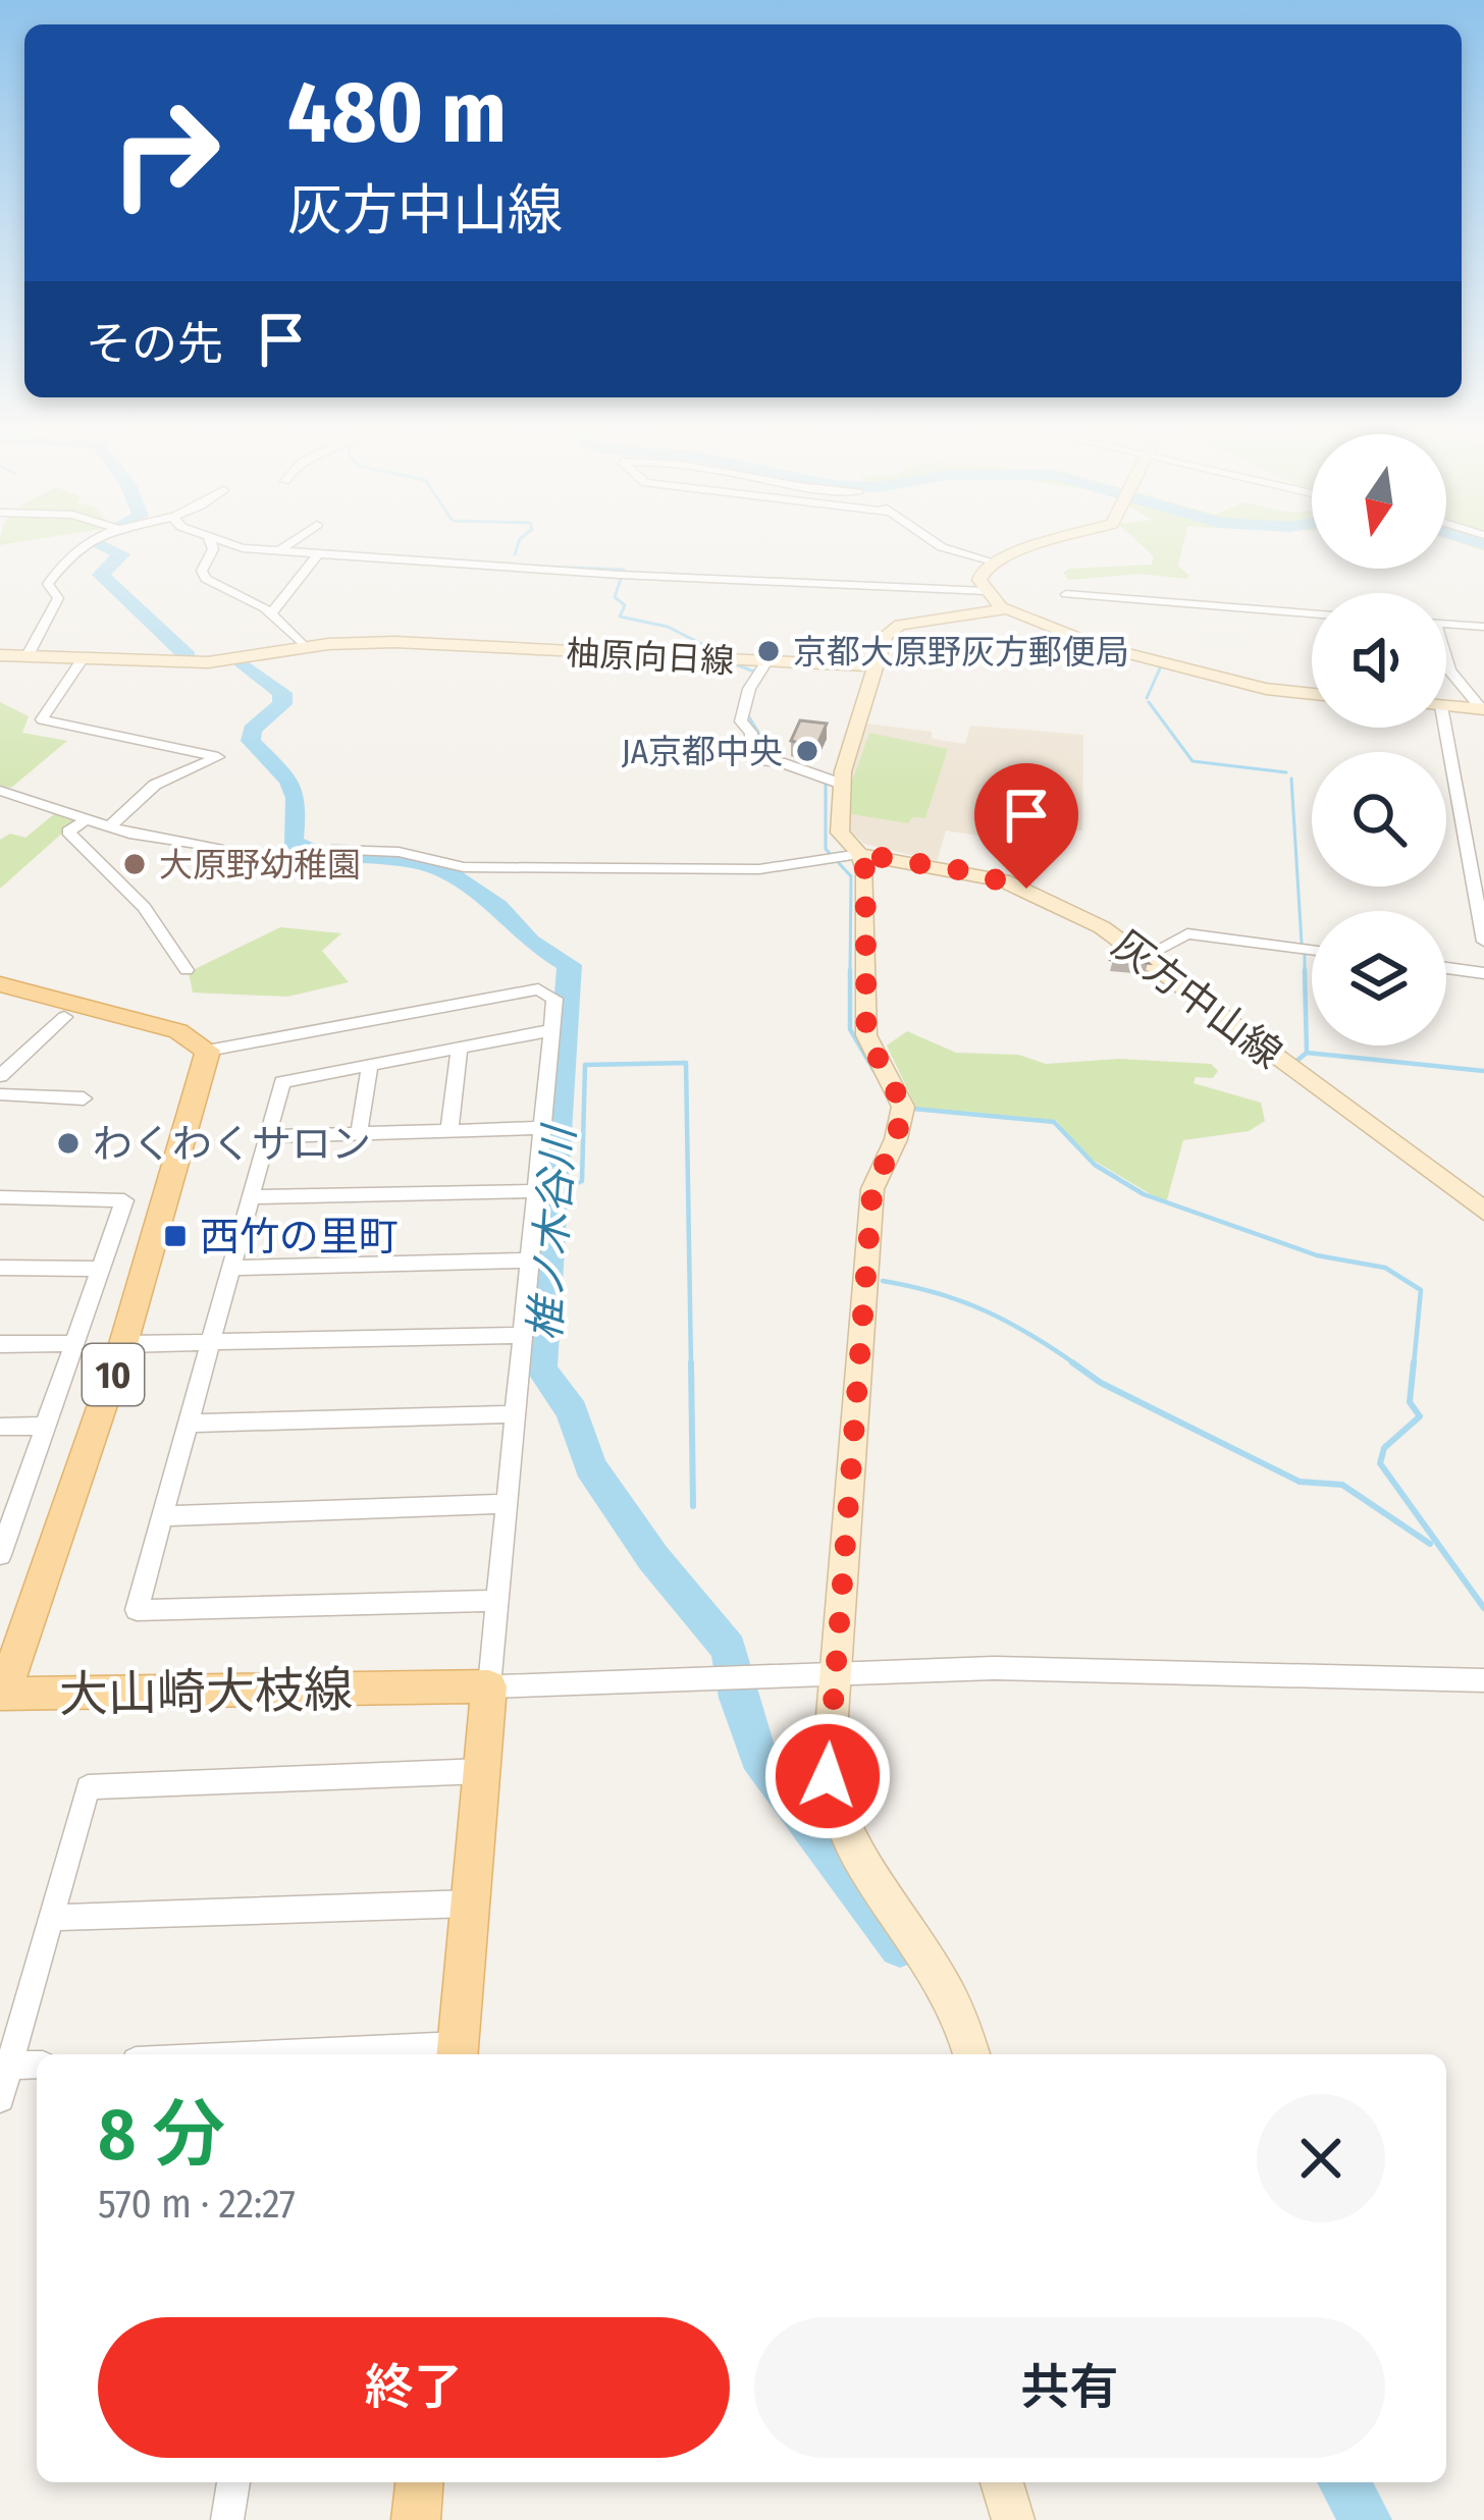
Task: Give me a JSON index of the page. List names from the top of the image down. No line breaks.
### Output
{"streets":{"main road":["柚原向日線","灰方中山線","10","大山崎大枝線"]},"water":["椎ノ木谷川"],"places":{"other":["京都大原野灰方郵便局","JA京都中央","大原野幼稚園","わくわくサロン"],"transit":["西竹の里町"]},"north":"bottom","page":{"turn":["480 m","灰方中山線"],"then":"その先","heading":["8 分","570 m · 22:27"],"buttons":["終了","共有"]}}
